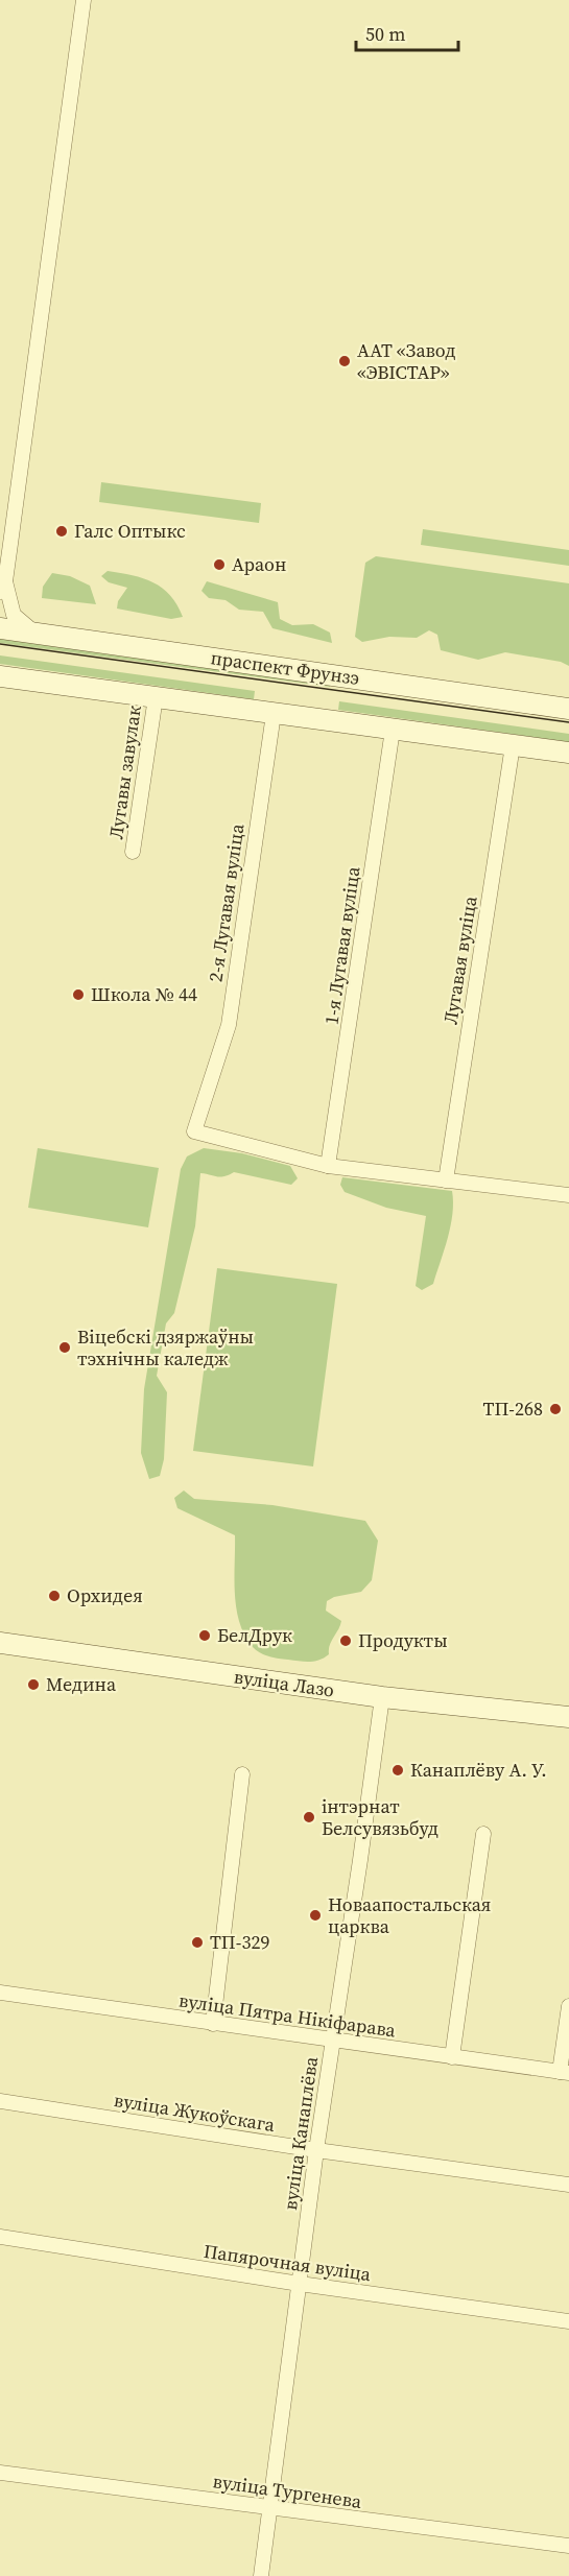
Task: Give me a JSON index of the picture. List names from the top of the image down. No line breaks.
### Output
{"streets":{"main road":["праспект Фрунзэ","вуліца Лазо"],"street":["Лугавы завулак","2-я Лугавая вуліца","1-я Лугавая вуліца","Лугавая вуліца","вуліца Пятра Нікіфарава","вуліца Жукоўскага","вуліца Канаплёва","Папярочная вуліца","вуліца Тургенева"]},"crossings":[["2-я Лугавая вуліца","1-я Лугавая вуліца"],["вуліца Лазо","вуліца Канаплёва"],["вуліца Пятра Нікіфарава","вуліца Канаплёва"],["вуліца Жукоўскага","вуліца Канаплёва"],["вуліца Канаплёва","Папярочная вуліца"],["вуліца Канаплёва","вуліца Тургенева"]],"places":["ААТ «Завод «ЭВІСТАР»","Галс Оптыкс","Араон","Школа № 44","Віцебскі дзяржаўны тэхнічны каледж","ТП-268","Орхидея","БелДрук","Продукты","Медина","Канаплёву А. У.","інтэрнат Белсувязьбуд","Новаапостальская царква","ТП-329"],"scale_bar":"50 m"}
